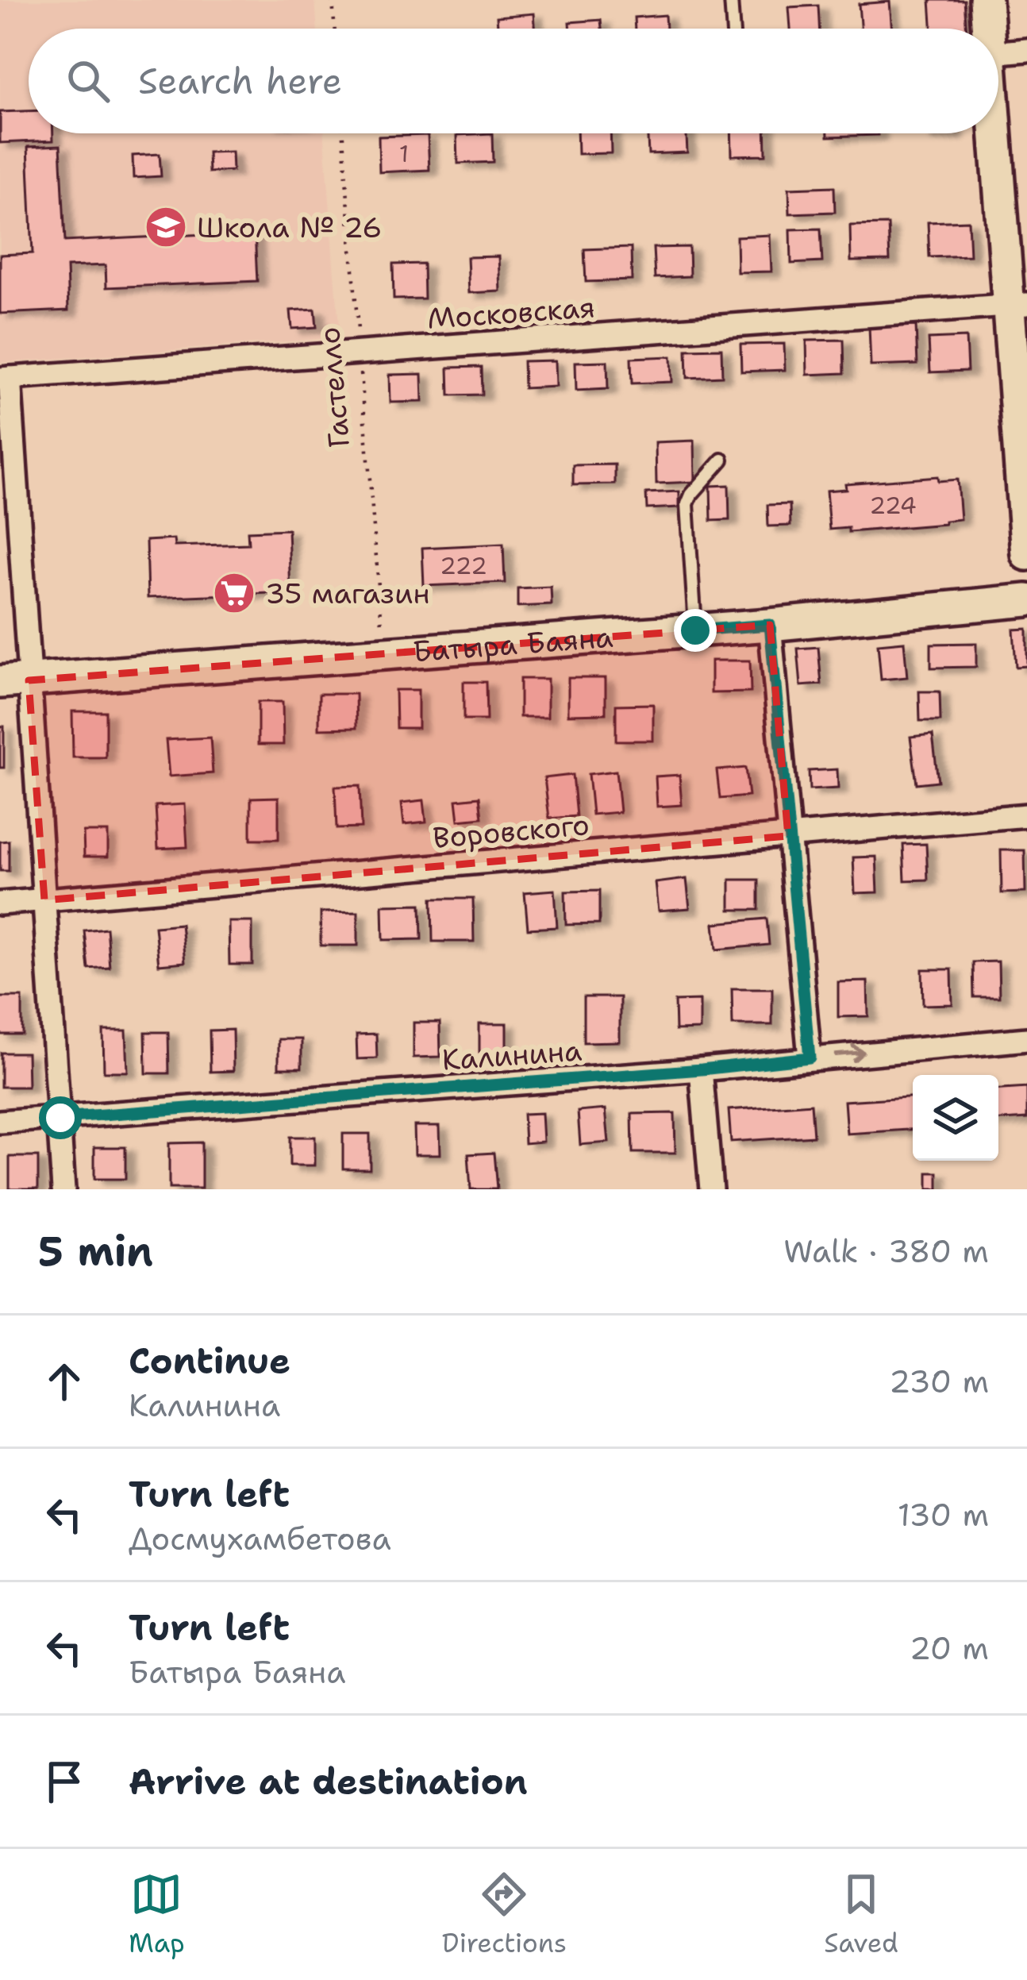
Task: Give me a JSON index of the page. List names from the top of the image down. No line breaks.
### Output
{"streets":{"street":["Московская","Батыра Баяна","Воровского","Калинина"],"path":["Гастелло"]},"crossings":[["Московская","Гастелло"],["Гастелло","Батыра Баяна"]],"places":{"school or university":["Школа № 26"],"supermarket":["35 магазин"]},"house_numbers":["1","224","222"],"page":{"search":"Search here","heading":["5 min","Walk · 380 m"],"list":[["Continue","Калинина","230 m"],["Turn left","Досмухамбетова","130 m"],["Turn left","Батыра Баяна","20 m"],"Arrive at destination"],"nav":["Map","Directions","Saved"]}}
